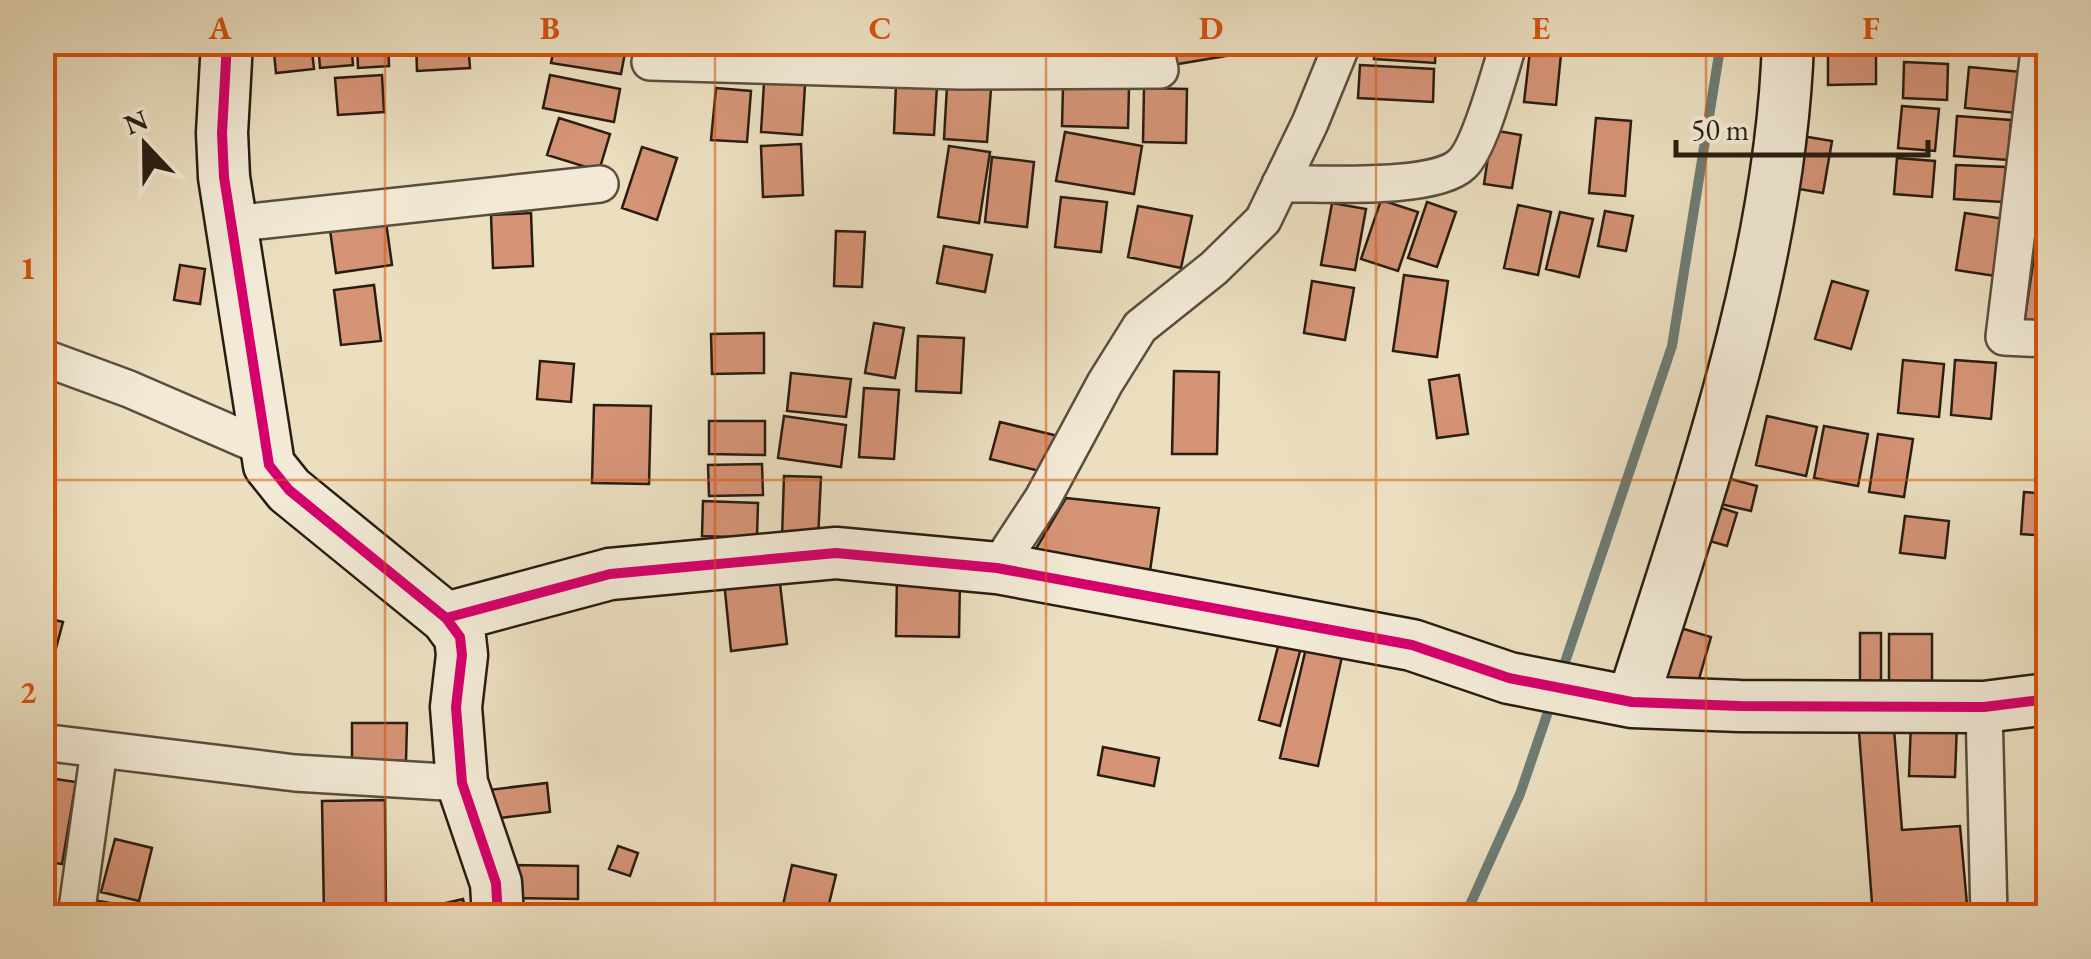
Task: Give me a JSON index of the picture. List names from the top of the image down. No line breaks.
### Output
{"scale_bar":"50 m","north":"top","grid":{"columns":["A","B","C","D","E","F"],"rows":["1","2"]}}
